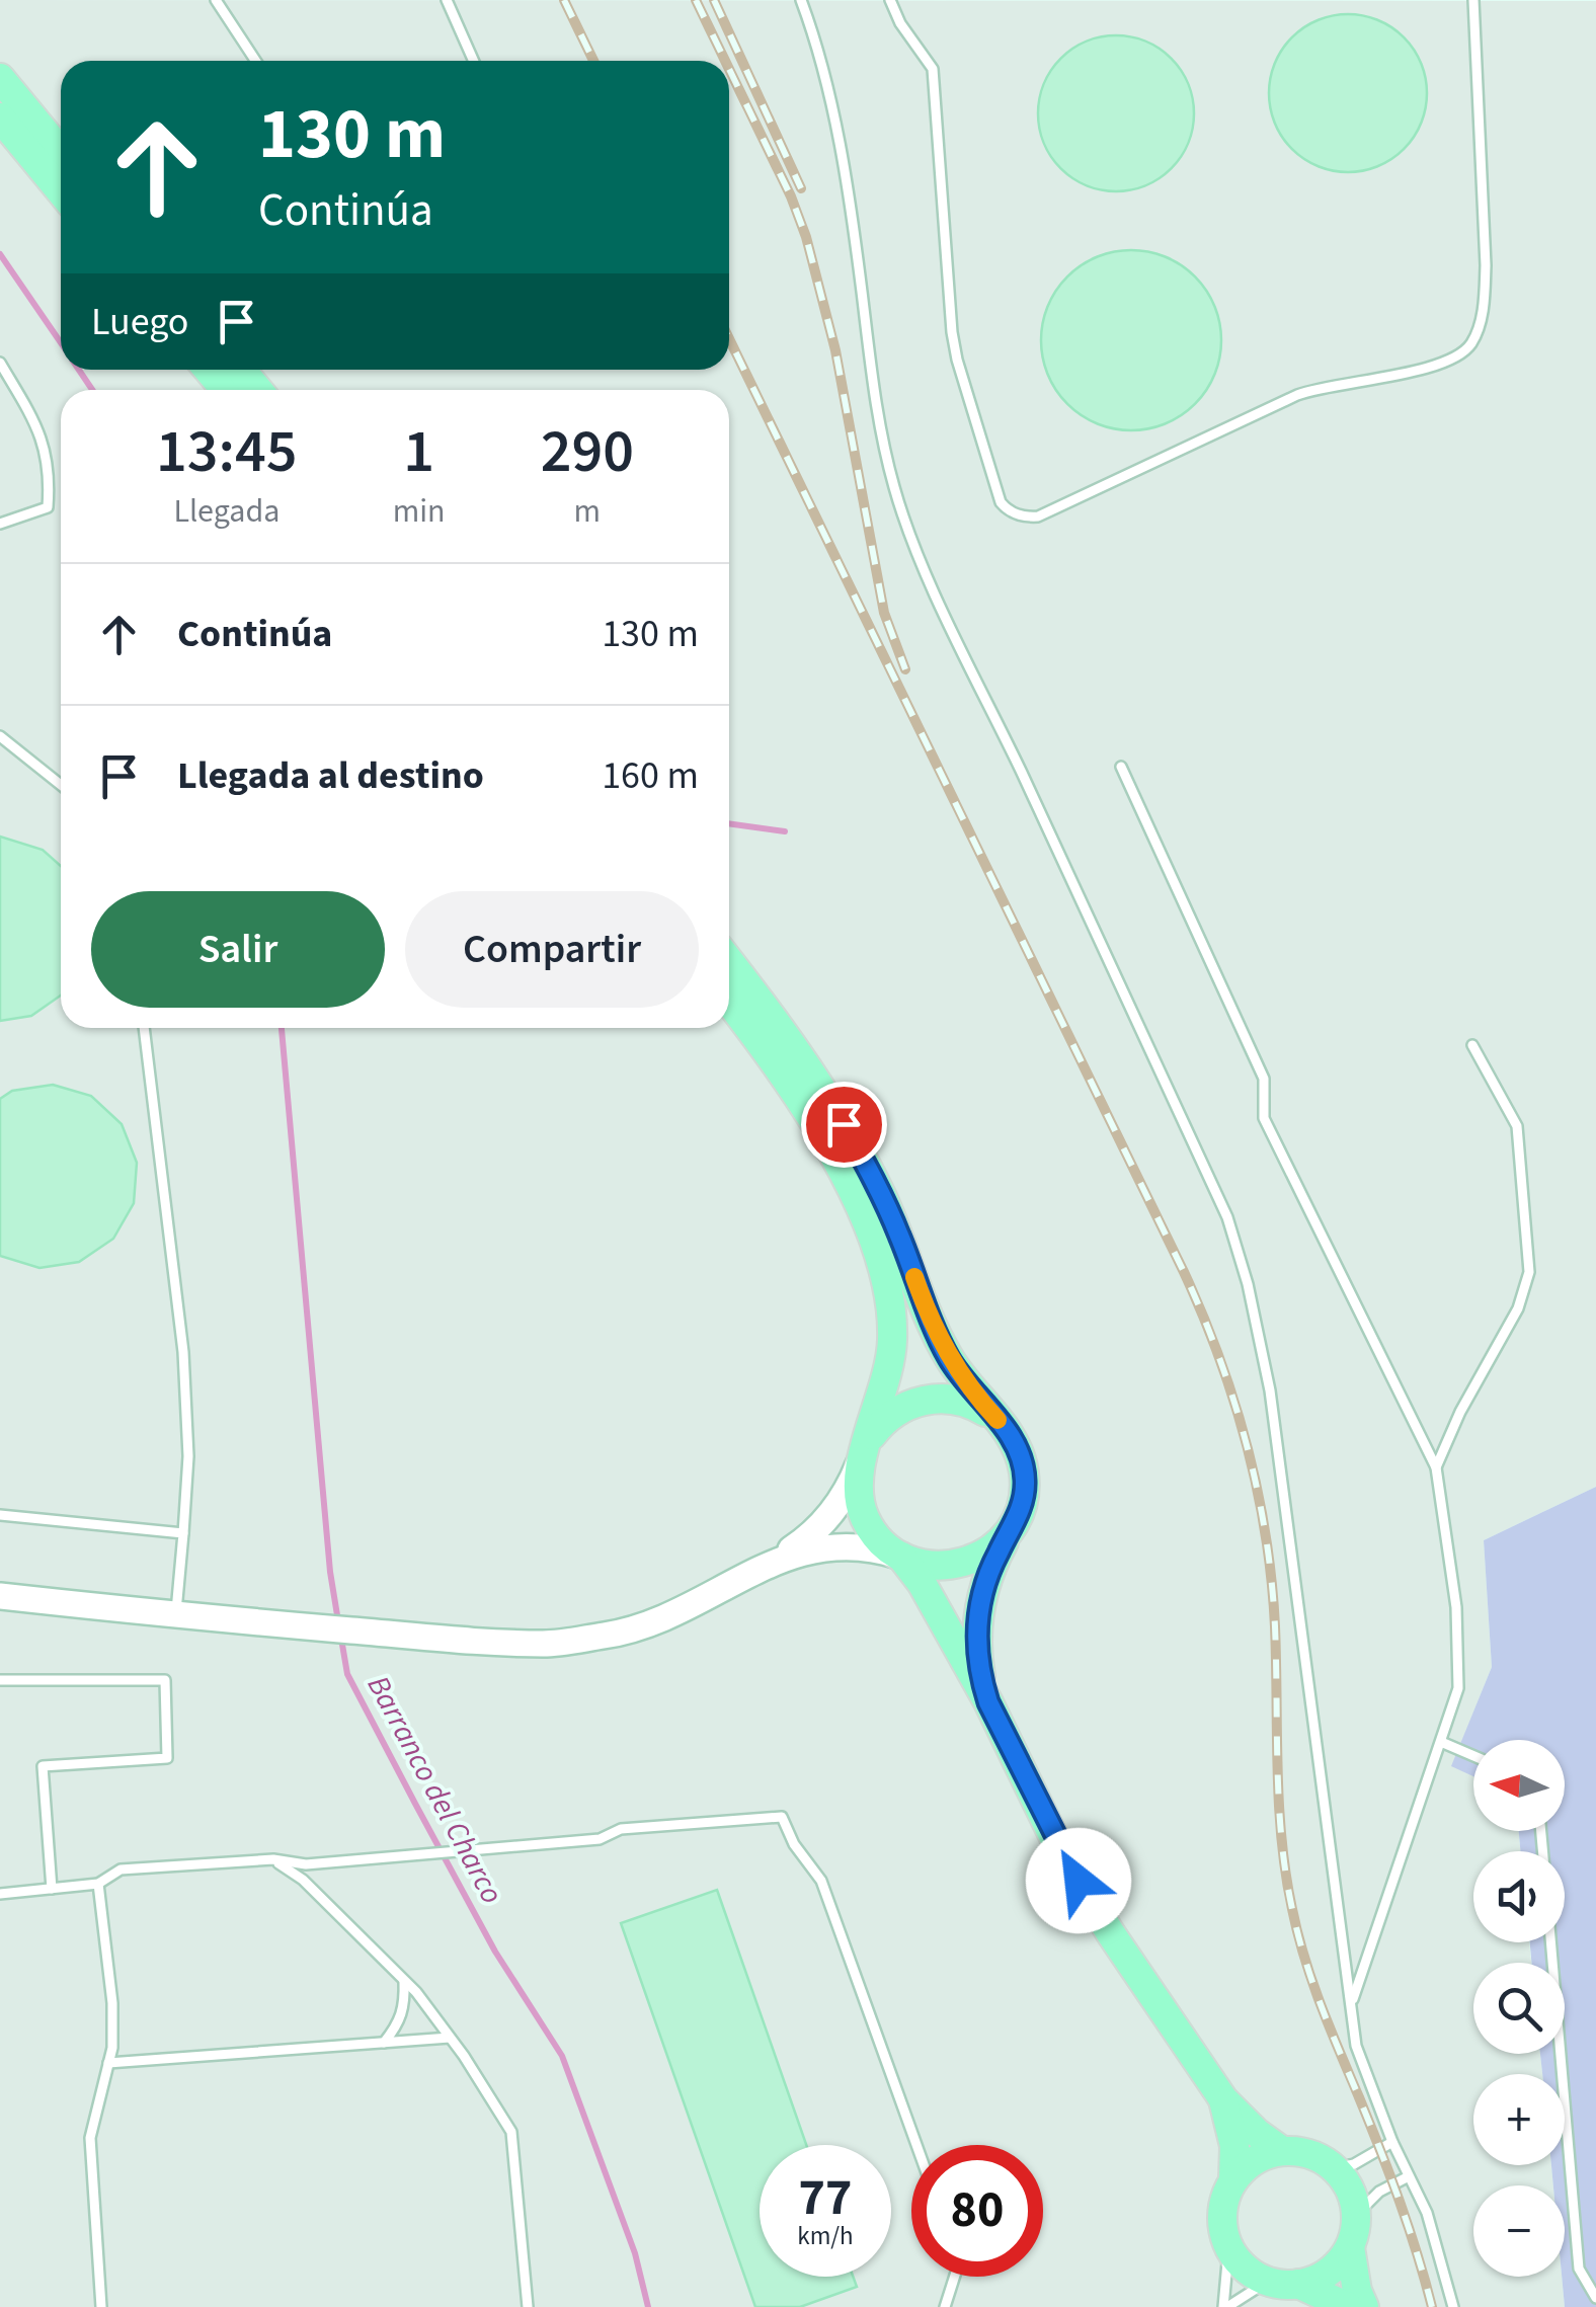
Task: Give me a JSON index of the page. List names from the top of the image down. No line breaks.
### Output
{"water":["Barranco del Charco"],"north":"left","page":{"turn":["130 m","Continúa"],"then":"Luego","eta":["13:45","Llegada","1","min","290","m"],"list":[{"name":"Continúa","value":"130 m"},{"name":"Llegada al destino","value":"160 m"}],"buttons":["Salir","Compartir"],"map_buttons":["+","−"],"speed":"77 km/h","limit":"80"}}
